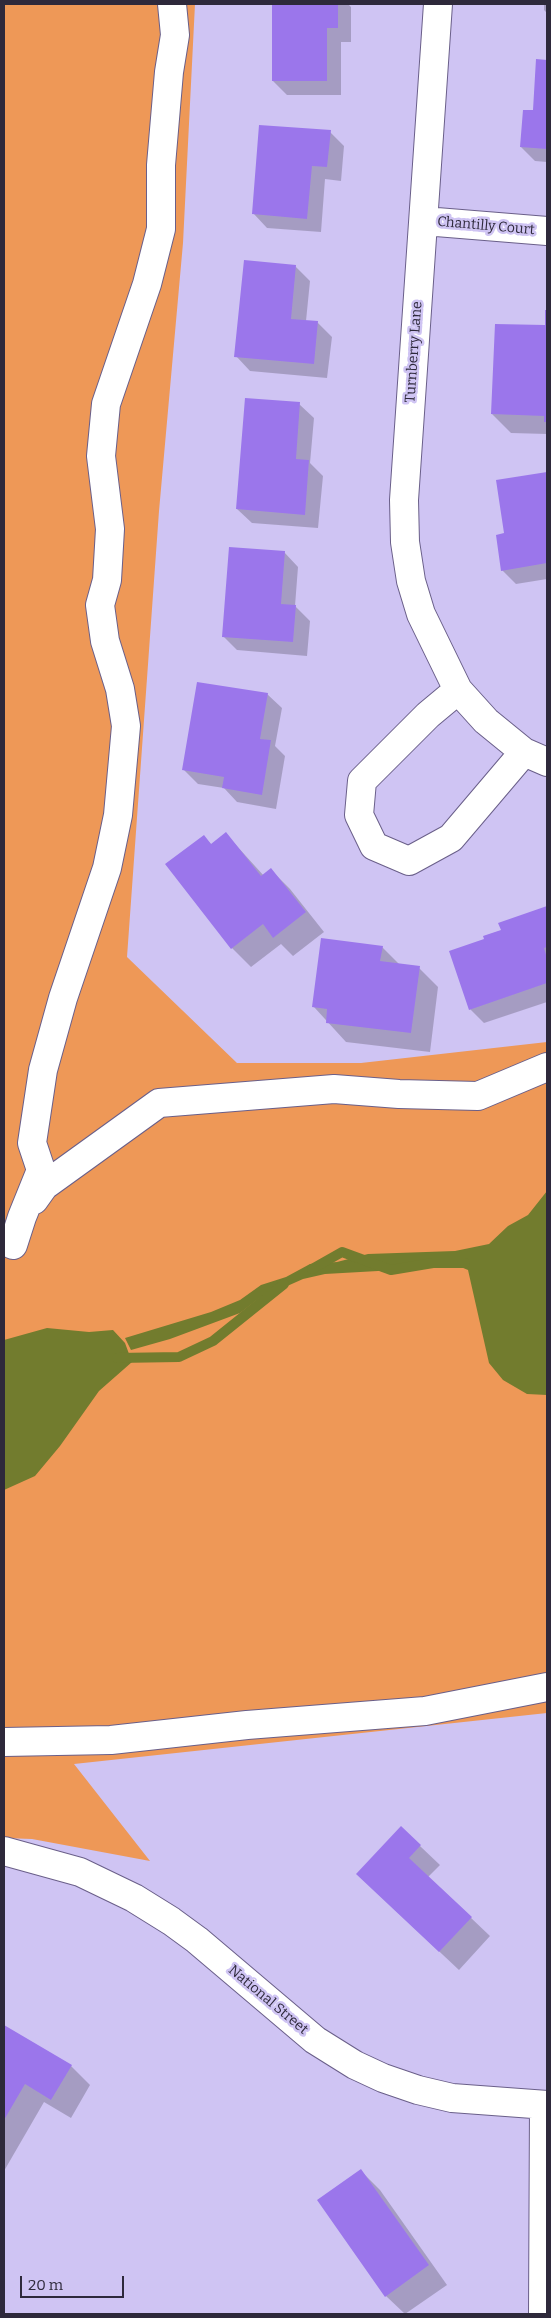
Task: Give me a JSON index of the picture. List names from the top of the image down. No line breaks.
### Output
{"streets":{"street":["Chantilly Court","Turnberry Lane","National Street"]},"crossings":[["Chantilly Court","Turnberry Lane"]],"scale_bar":"20 m"}
